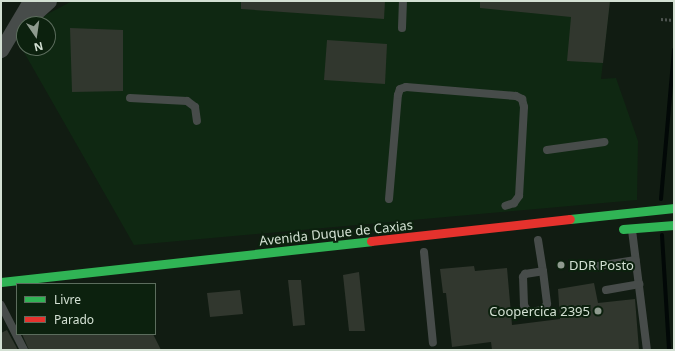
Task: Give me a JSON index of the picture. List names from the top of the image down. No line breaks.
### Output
{"streets":{"main road":["Avenida Duque de Caxias"]},"places":["DDR Posto","Coopercica 2395"],"legend":["Livre","Parado"],"north":"bottom"}
